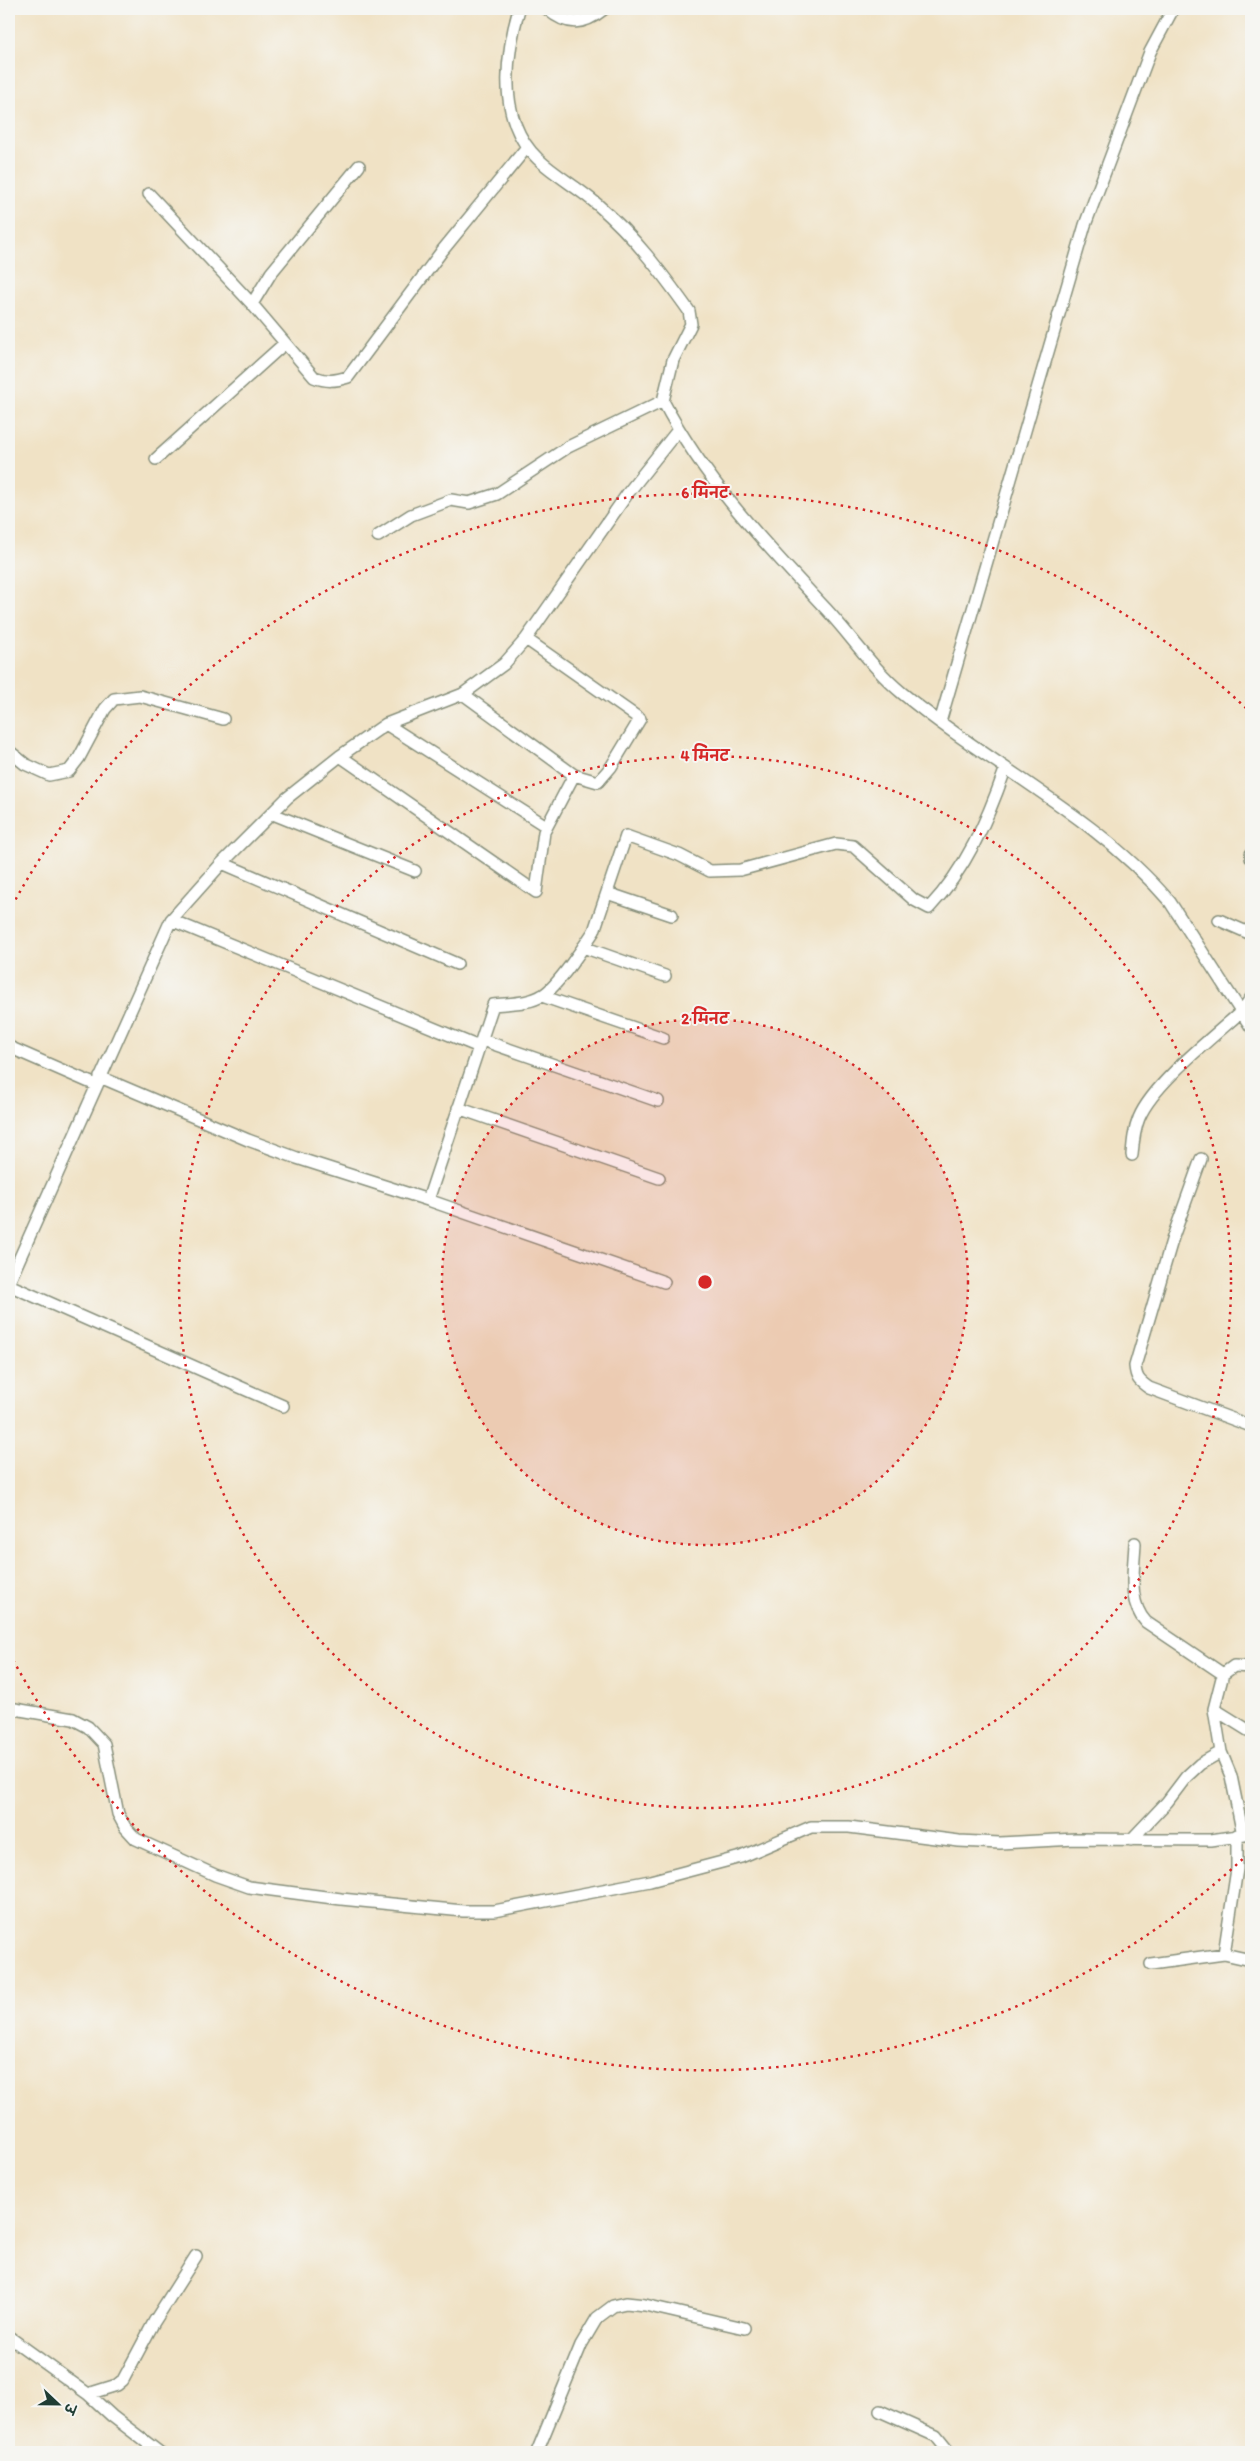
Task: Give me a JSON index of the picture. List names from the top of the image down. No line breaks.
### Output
{"north":"right","rings":["6 मिनट","4 मिनट","2 मिनट"]}
